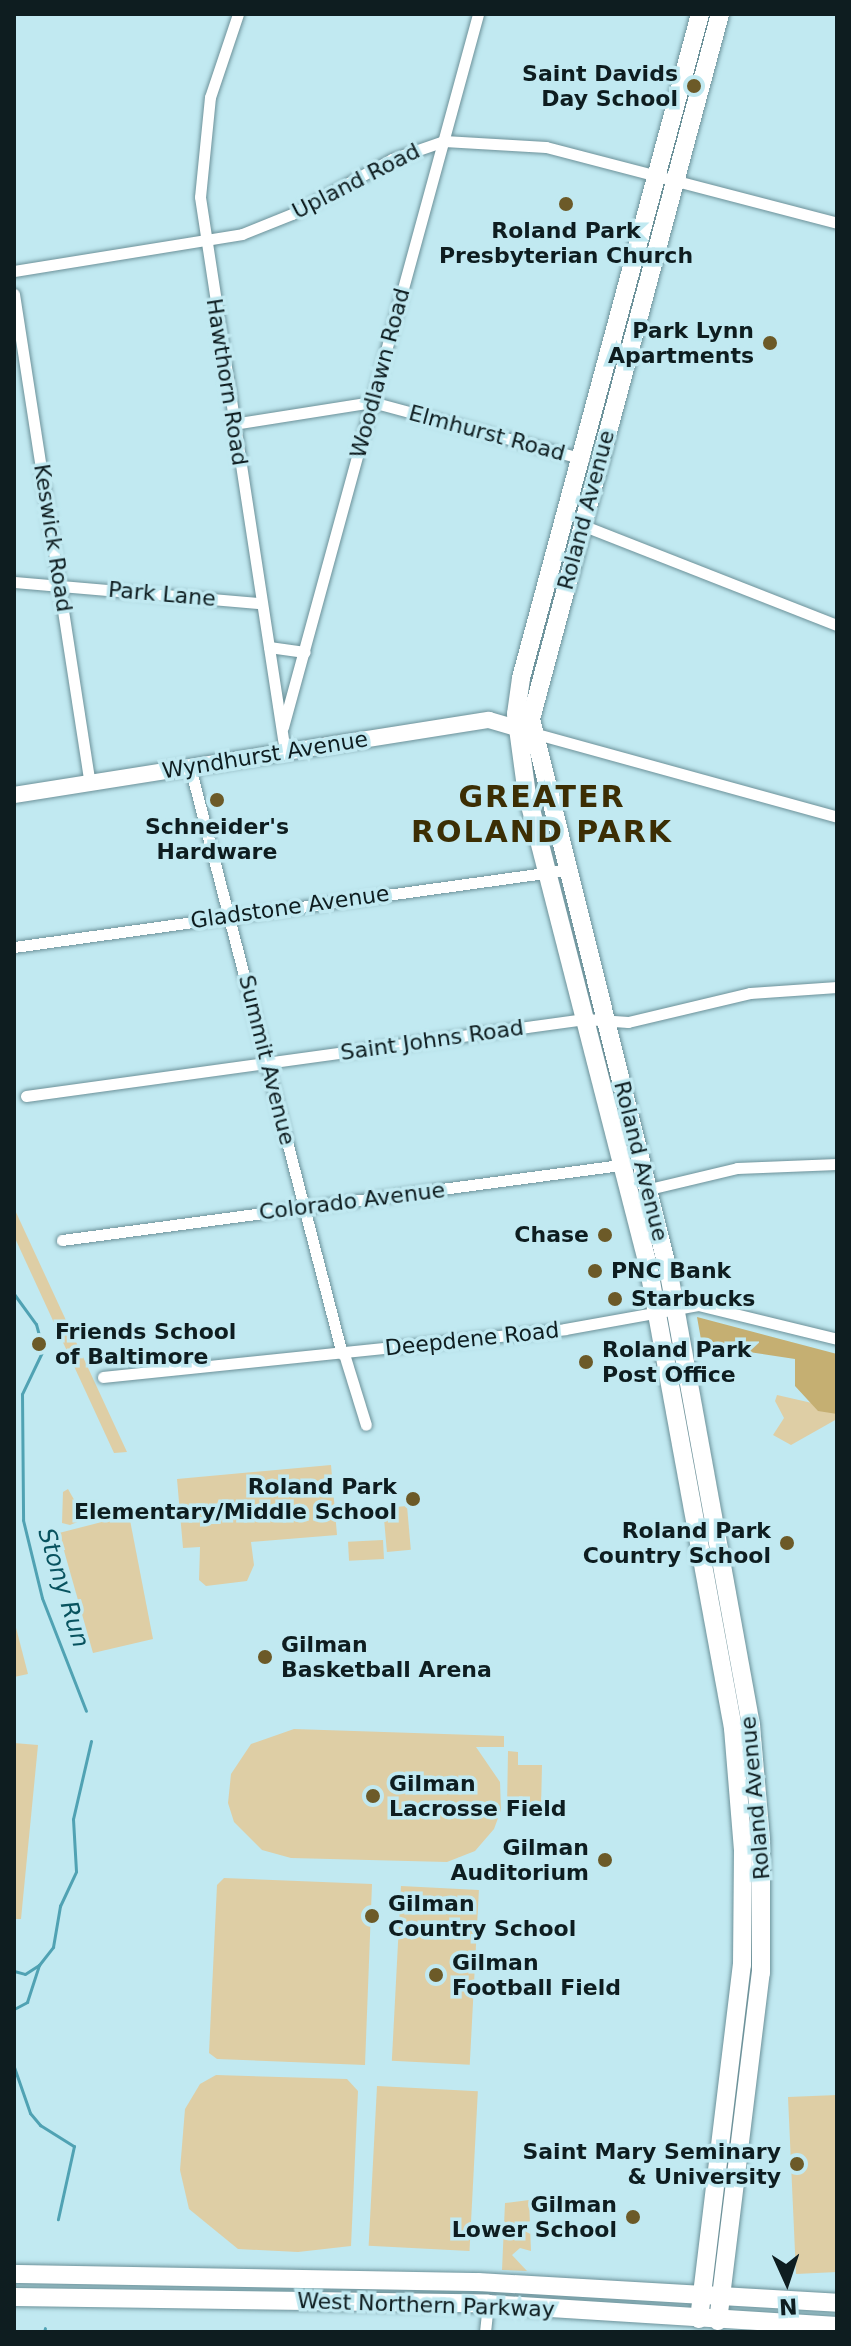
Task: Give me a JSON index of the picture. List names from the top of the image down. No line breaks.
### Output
{"streets":{"main road":["Roland Avenue","West Northern Parkway"],"street":["Upland Road","Woodlawn Road","Hawthorn Road","Elmhurst Road","Keswick Road","Park Lane","Wyndhurst Avenue","Gladstone Avenue","Saint Johns Road","Summit Avenue","Colorado Avenue","Deepdene Road"]},"crossings":[["Upland Road","Woodlawn Road"],["Upland Road","Hawthorn Road"],["Upland Road","Roland Avenue"],["Woodlawn Road","Hawthorn Road"],["Woodlawn Road","Elmhurst Road"],["Hawthorn Road","Elmhurst Road"],["Hawthorn Road","Park Lane"],["Hawthorn Road","Wyndhurst Avenue"],["Elmhurst Road","Roland Avenue"],["Roland Avenue","Wyndhurst Avenue"],["Roland Avenue","Gladstone Avenue"],["Roland Avenue","Saint Johns Road"],["Roland Avenue","Colorado Avenue"],["Roland Avenue","Deepdene Road"],["Roland Avenue","West Northern Parkway"],["Keswick Road","Park Lane"],["Keswick Road","Wyndhurst Avenue"],["Wyndhurst Avenue","Summit Avenue"],["Gladstone Avenue","Summit Avenue"],["Saint Johns Road","Summit Avenue"],["Summit Avenue","Colorado Avenue"],["Summit Avenue","Deepdene Road"]],"districts":["GREATER ROLAND PARK"],"water":["Stony Run"],"places":["Saint Davids Day School","Roland Park Presbyterian Church","Park Lynn Apartments","Schneider's Hardware","Chase","PNC Bank","Starbucks","Friends School of Baltimore","Roland Park Post Office","Roland Park Elementary/Middle School","Roland Park Country School","Gilman Basketball Arena","Gilman Lacrosse Field","Gilman Auditorium","Gilman Country School","Gilman Football Field","Saint Mary Seminary & University","Gilman Lower School"],"north":"bottom"}
